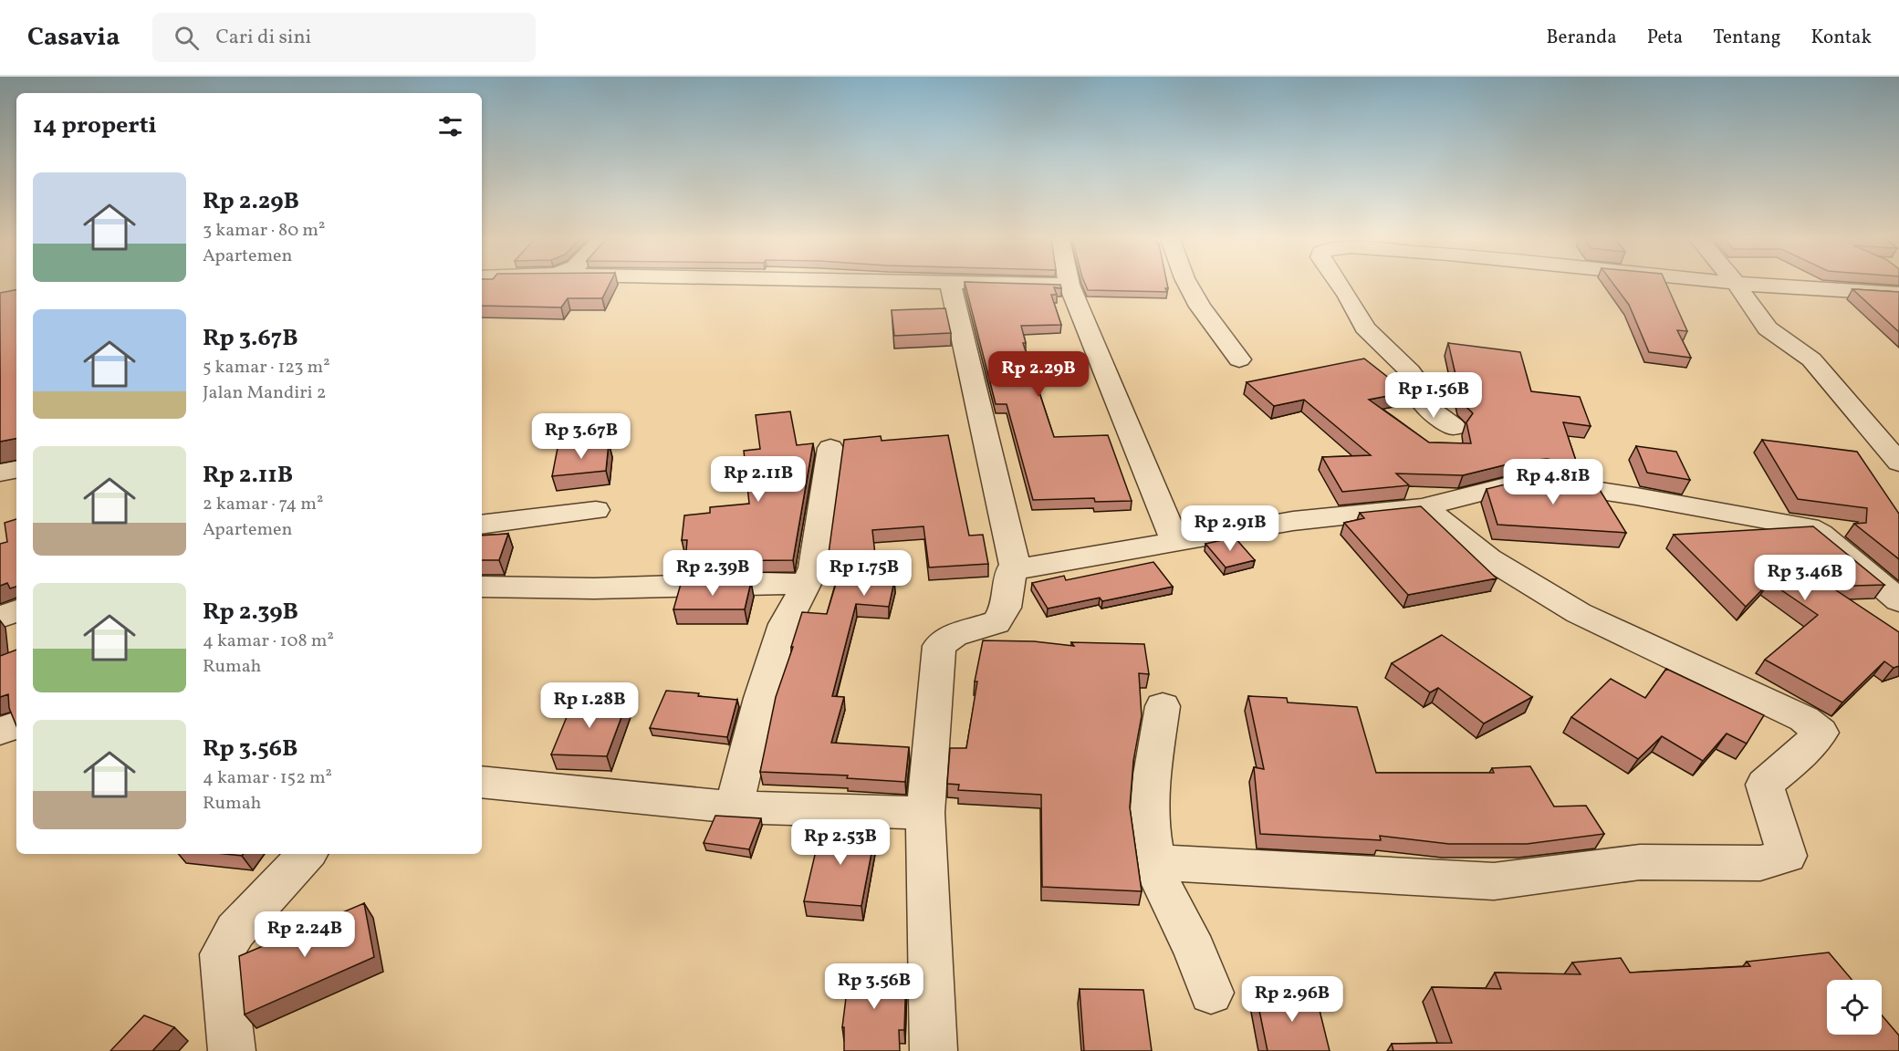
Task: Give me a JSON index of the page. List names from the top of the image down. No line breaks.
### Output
{"page":{"header":"Casavia","search":"Cari di sini","nav":["Beranda","Peta","Tentang","Kontak"],"heading":"14 properti","list":[{"name":"Rp 2.29B","note":"3 kamar · 80 m² · Apartemen"},{"name":"Rp 3.67B","note":"5 kamar · 123 m² · Jalan Mandiri 2"},{"name":"Rp 2.11B","note":"2 kamar · 74 m² · Apartemen"},{"name":"Rp 2.39B","note":"4 kamar · 108 m² · Rumah"},{"name":"Rp 3.56B","note":"4 kamar · 152 m² · Rumah"}],"price":["Rp 2.29B","Rp 1.56B","Rp 3.67B","Rp 2.11B","Rp 4.81B","Rp 2.91B","Rp 2.39B","Rp 1.75B","Rp 3.46B","Rp 1.28B","Rp 2.53B","Rp 2.24B","Rp 3.56B","Rp 2.96B"]}}
